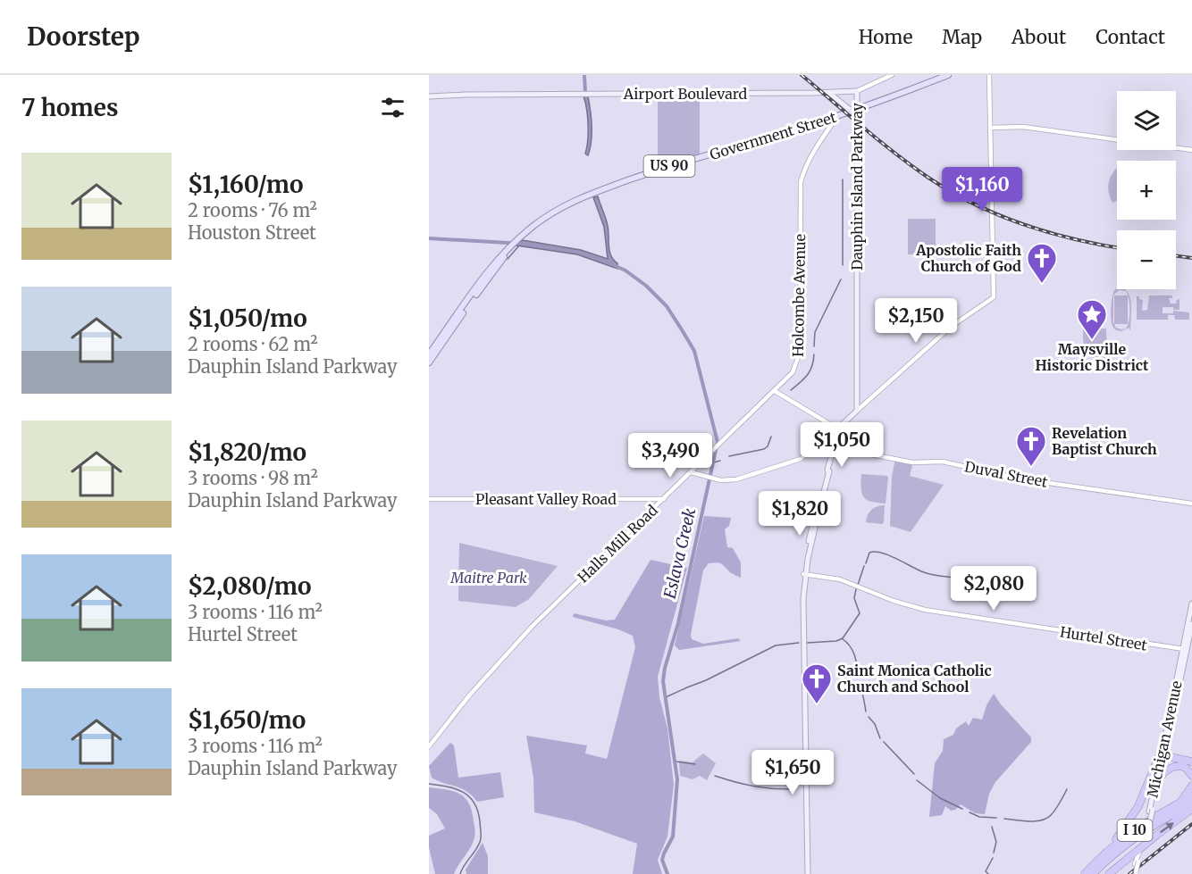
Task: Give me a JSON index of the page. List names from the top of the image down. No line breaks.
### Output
{"streets":{"highway":["I 10"],"main road":["Airport Boulevard","Government Street","US 90","Dauphin Island Parkway","Michigan Avenue"],"street":["Holcombe Avenue","Duval Street","Pleasant Valley Road","Halls Mill Road","Hurtel Street"]},"crossings":[["Airport Boulevard","Dauphin Island Parkway"],["Government Street","US 90"],["Government Street","Dauphin Island Parkway"],["Government Street","Holcombe Avenue"],["Holcombe Avenue","Duval Street"],["Holcombe Avenue","Halls Mill Road"],["Pleasant Valley Road","Halls Mill Road"],["Hurtel Street","Michigan Avenue"]],"water":["Eslava Creek"],"parks":["Maitre Park"],"places":{"church":["Apostolic Faith Church of God","Revelation Baptist Church","Saint Monica Catholic Church and School"],"place":["Maysville Historic District"]},"page":{"header":"Doorstep","nav":["Home","Map","About","Contact"],"heading":"7 homes","map_buttons":["+","−"],"list":[{"name":"$1,160/mo","note":"2 rooms · 76 m² · Houston Street"},{"name":"$1,050/mo","note":"2 rooms · 62 m² · Dauphin Island Parkway"},{"name":"$1,820/mo","note":"3 rooms · 98 m² · Dauphin Island Parkway"},{"name":"$2,080/mo","note":"3 rooms · 116 m² · Hurtel Street"},{"name":"$1,650/mo","note":"3 rooms · 116 m² · Dauphin Island Parkway"}],"price":["$1,160","$2,150","$1,050","$3,490","$1,820","$2,080","$1,650"]}}
